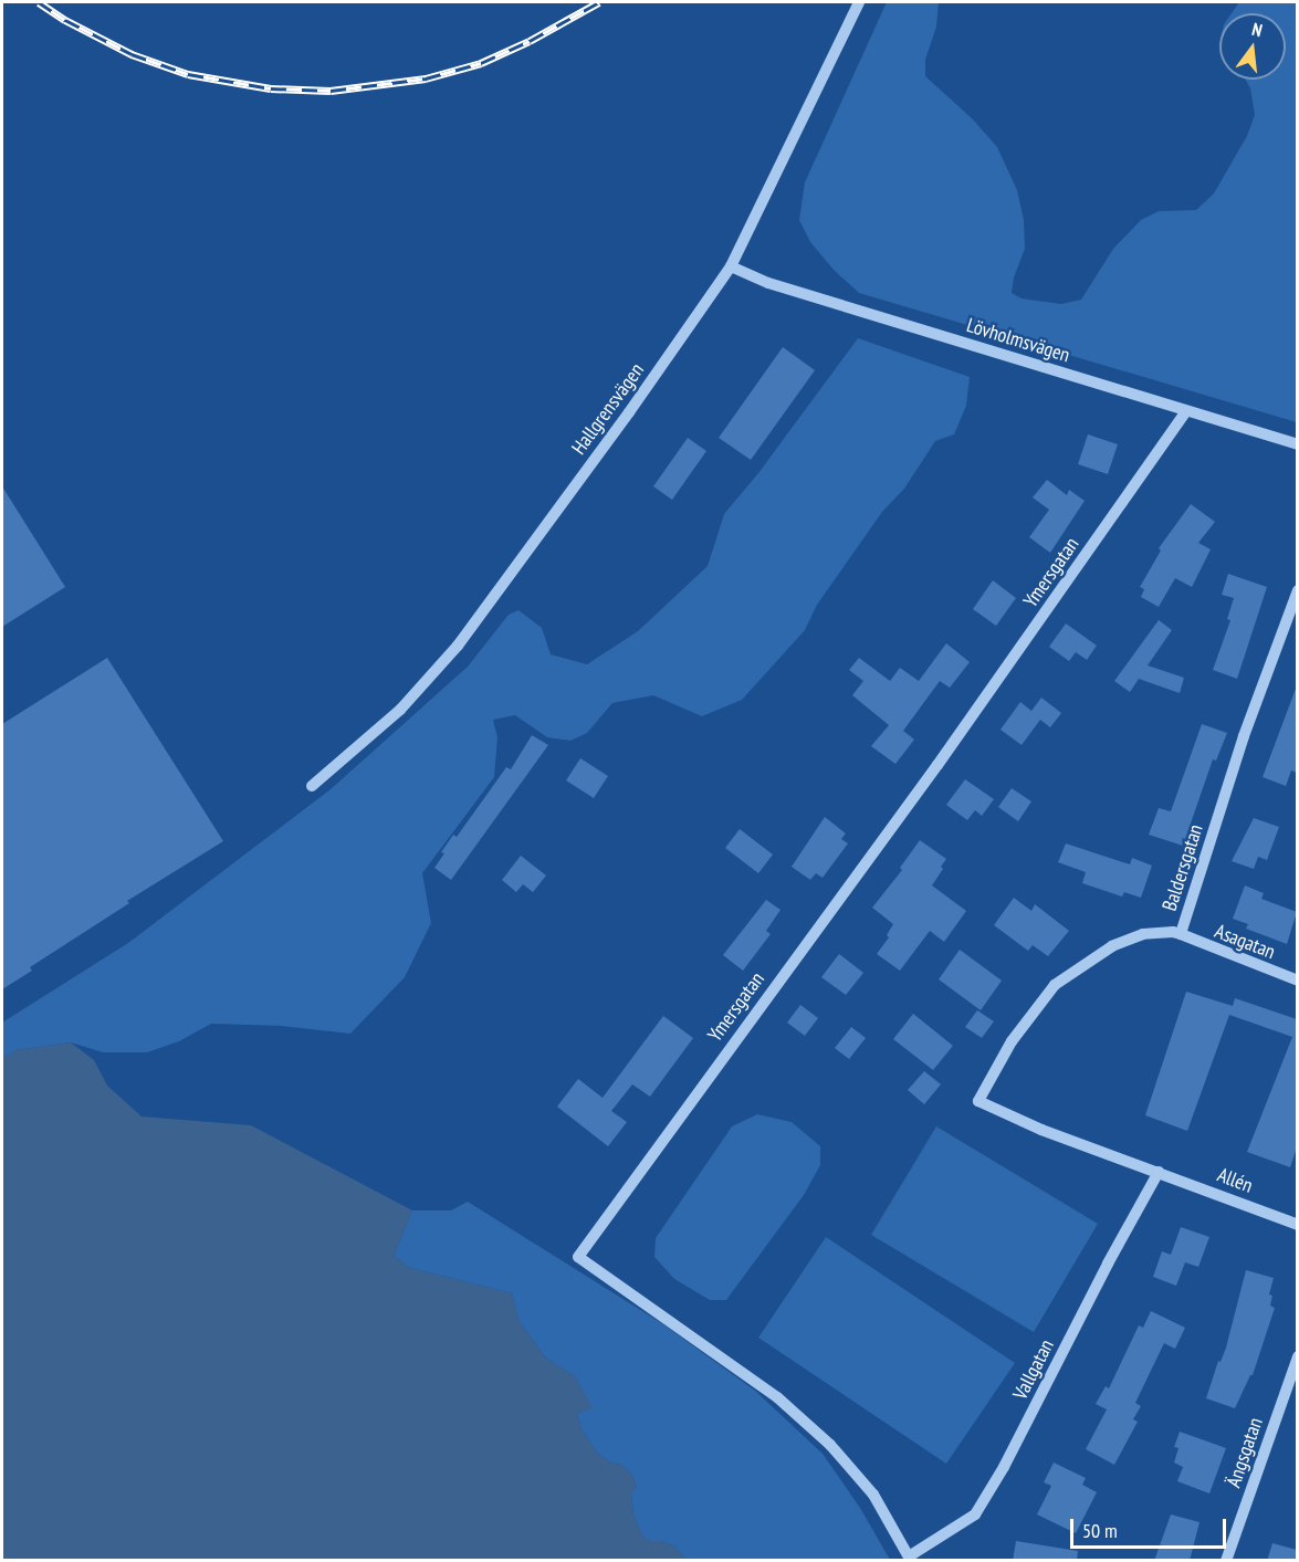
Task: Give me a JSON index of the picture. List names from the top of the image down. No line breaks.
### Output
{"streets":{"street":["Lövholmsvägen","Hallgrensvägen","Ymersgatan","Baldersgatan","Asagatan","Allén","Vallgatan","Ängsgatan"]},"crossings":[["Lövholmsvägen","Hallgrensvägen"],["Lövholmsvägen","Ymersgatan"],["Ymersgatan","Vallgatan"],["Baldersgatan","Asagatan"],["Baldersgatan","Allén"],["Baldersgatan","Vallgatan"],["Allén","Vallgatan"]],"scale_bar":"50 m","north":"top"}
